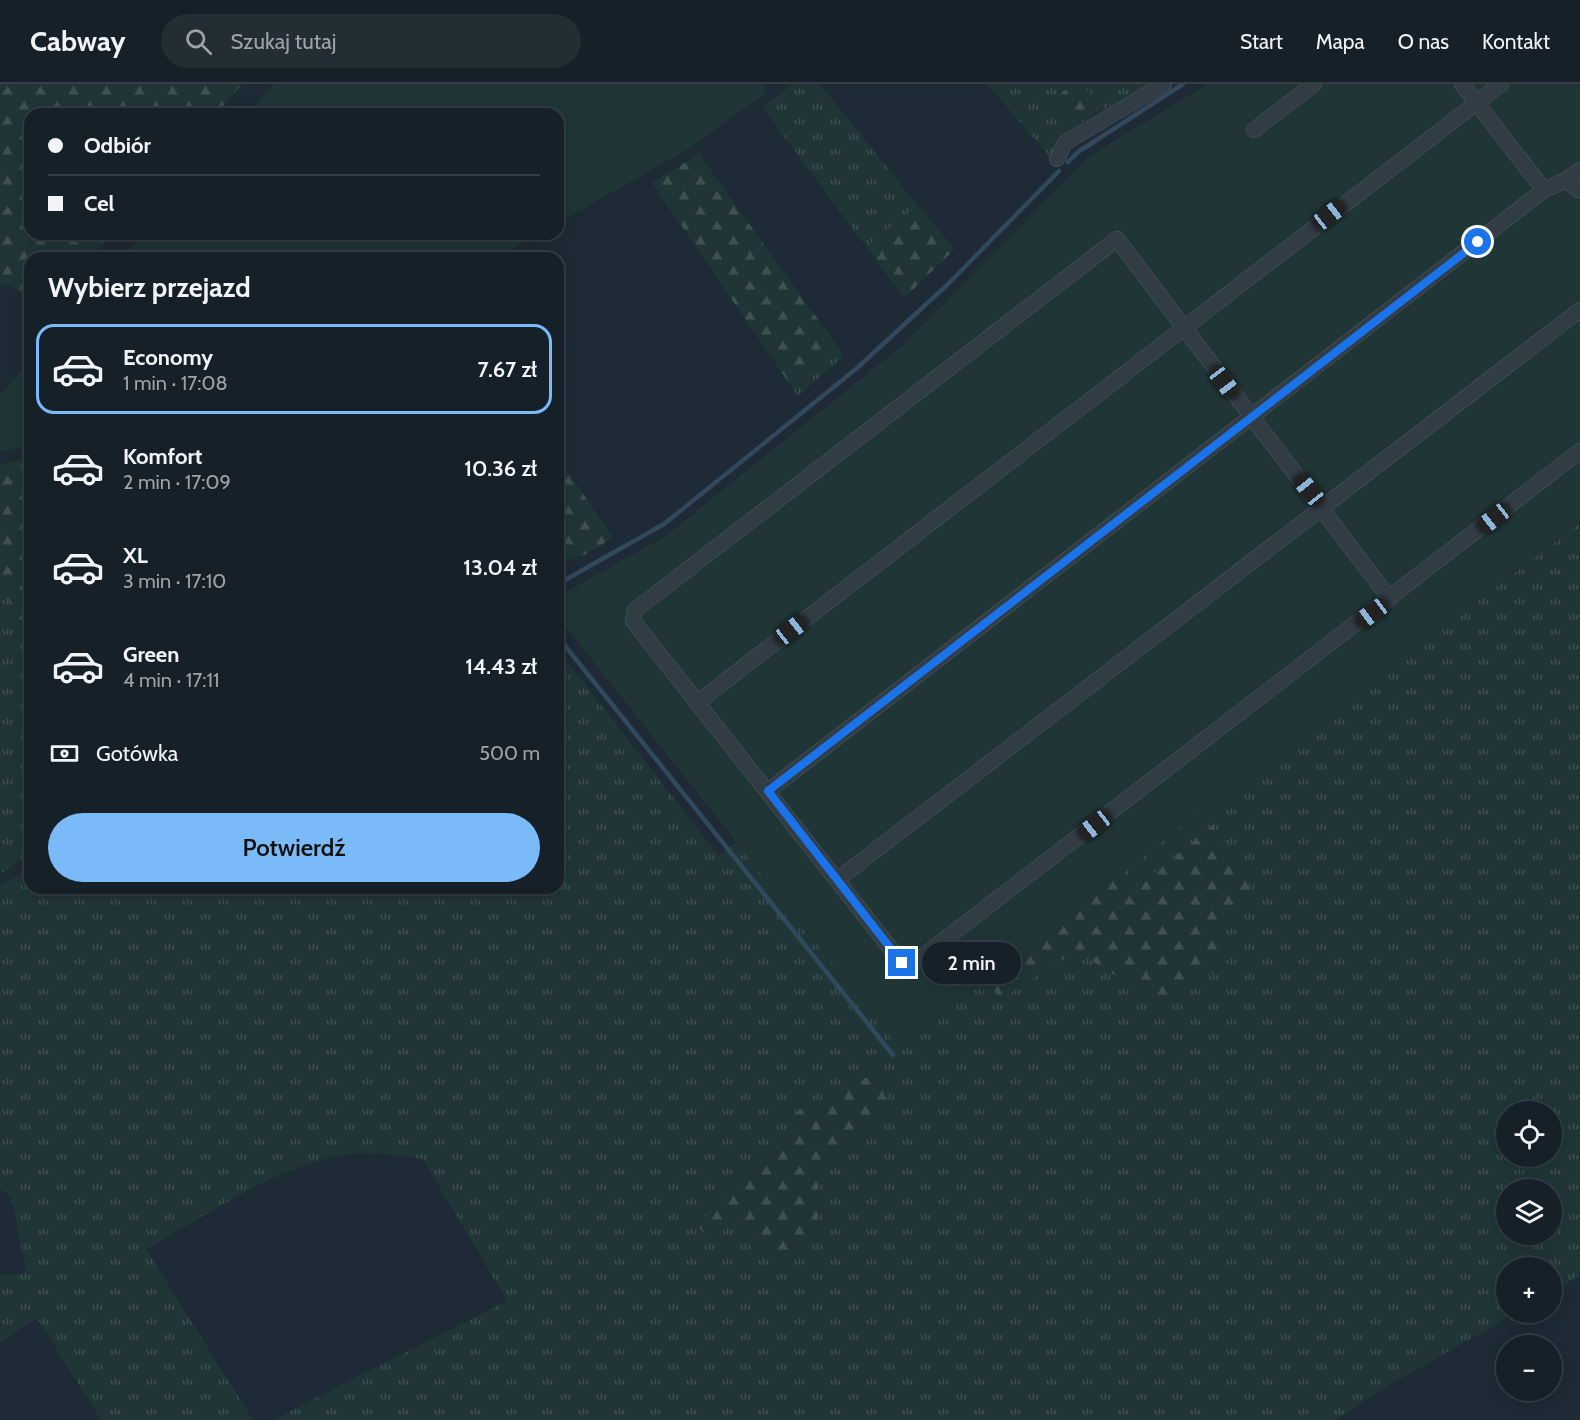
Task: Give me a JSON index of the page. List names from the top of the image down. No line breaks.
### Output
{"page":{"header":"Cabway","search":"Szukaj tutaj","nav":["Start","Mapa","O nas","Kontakt"],"banner":["Odbiór","Cel"],"heading":"Wybierz przejazd","list":[{"name":"Economy","note":"1 min · 17:08","value":"7.67 zł"},{"name":"Komfort","note":"2 min · 17:09","value":"10.36 zł"},{"name":"XL","note":"3 min · 17:10","value":"13.04 zł"},{"name":"Green","note":"4 min · 17:11","value":"14.43 zł"}],"pay":["Gotówka","500 m"],"buttons":"Potwierdź","bubble":"2 min","map_buttons":["+","−"]}}
